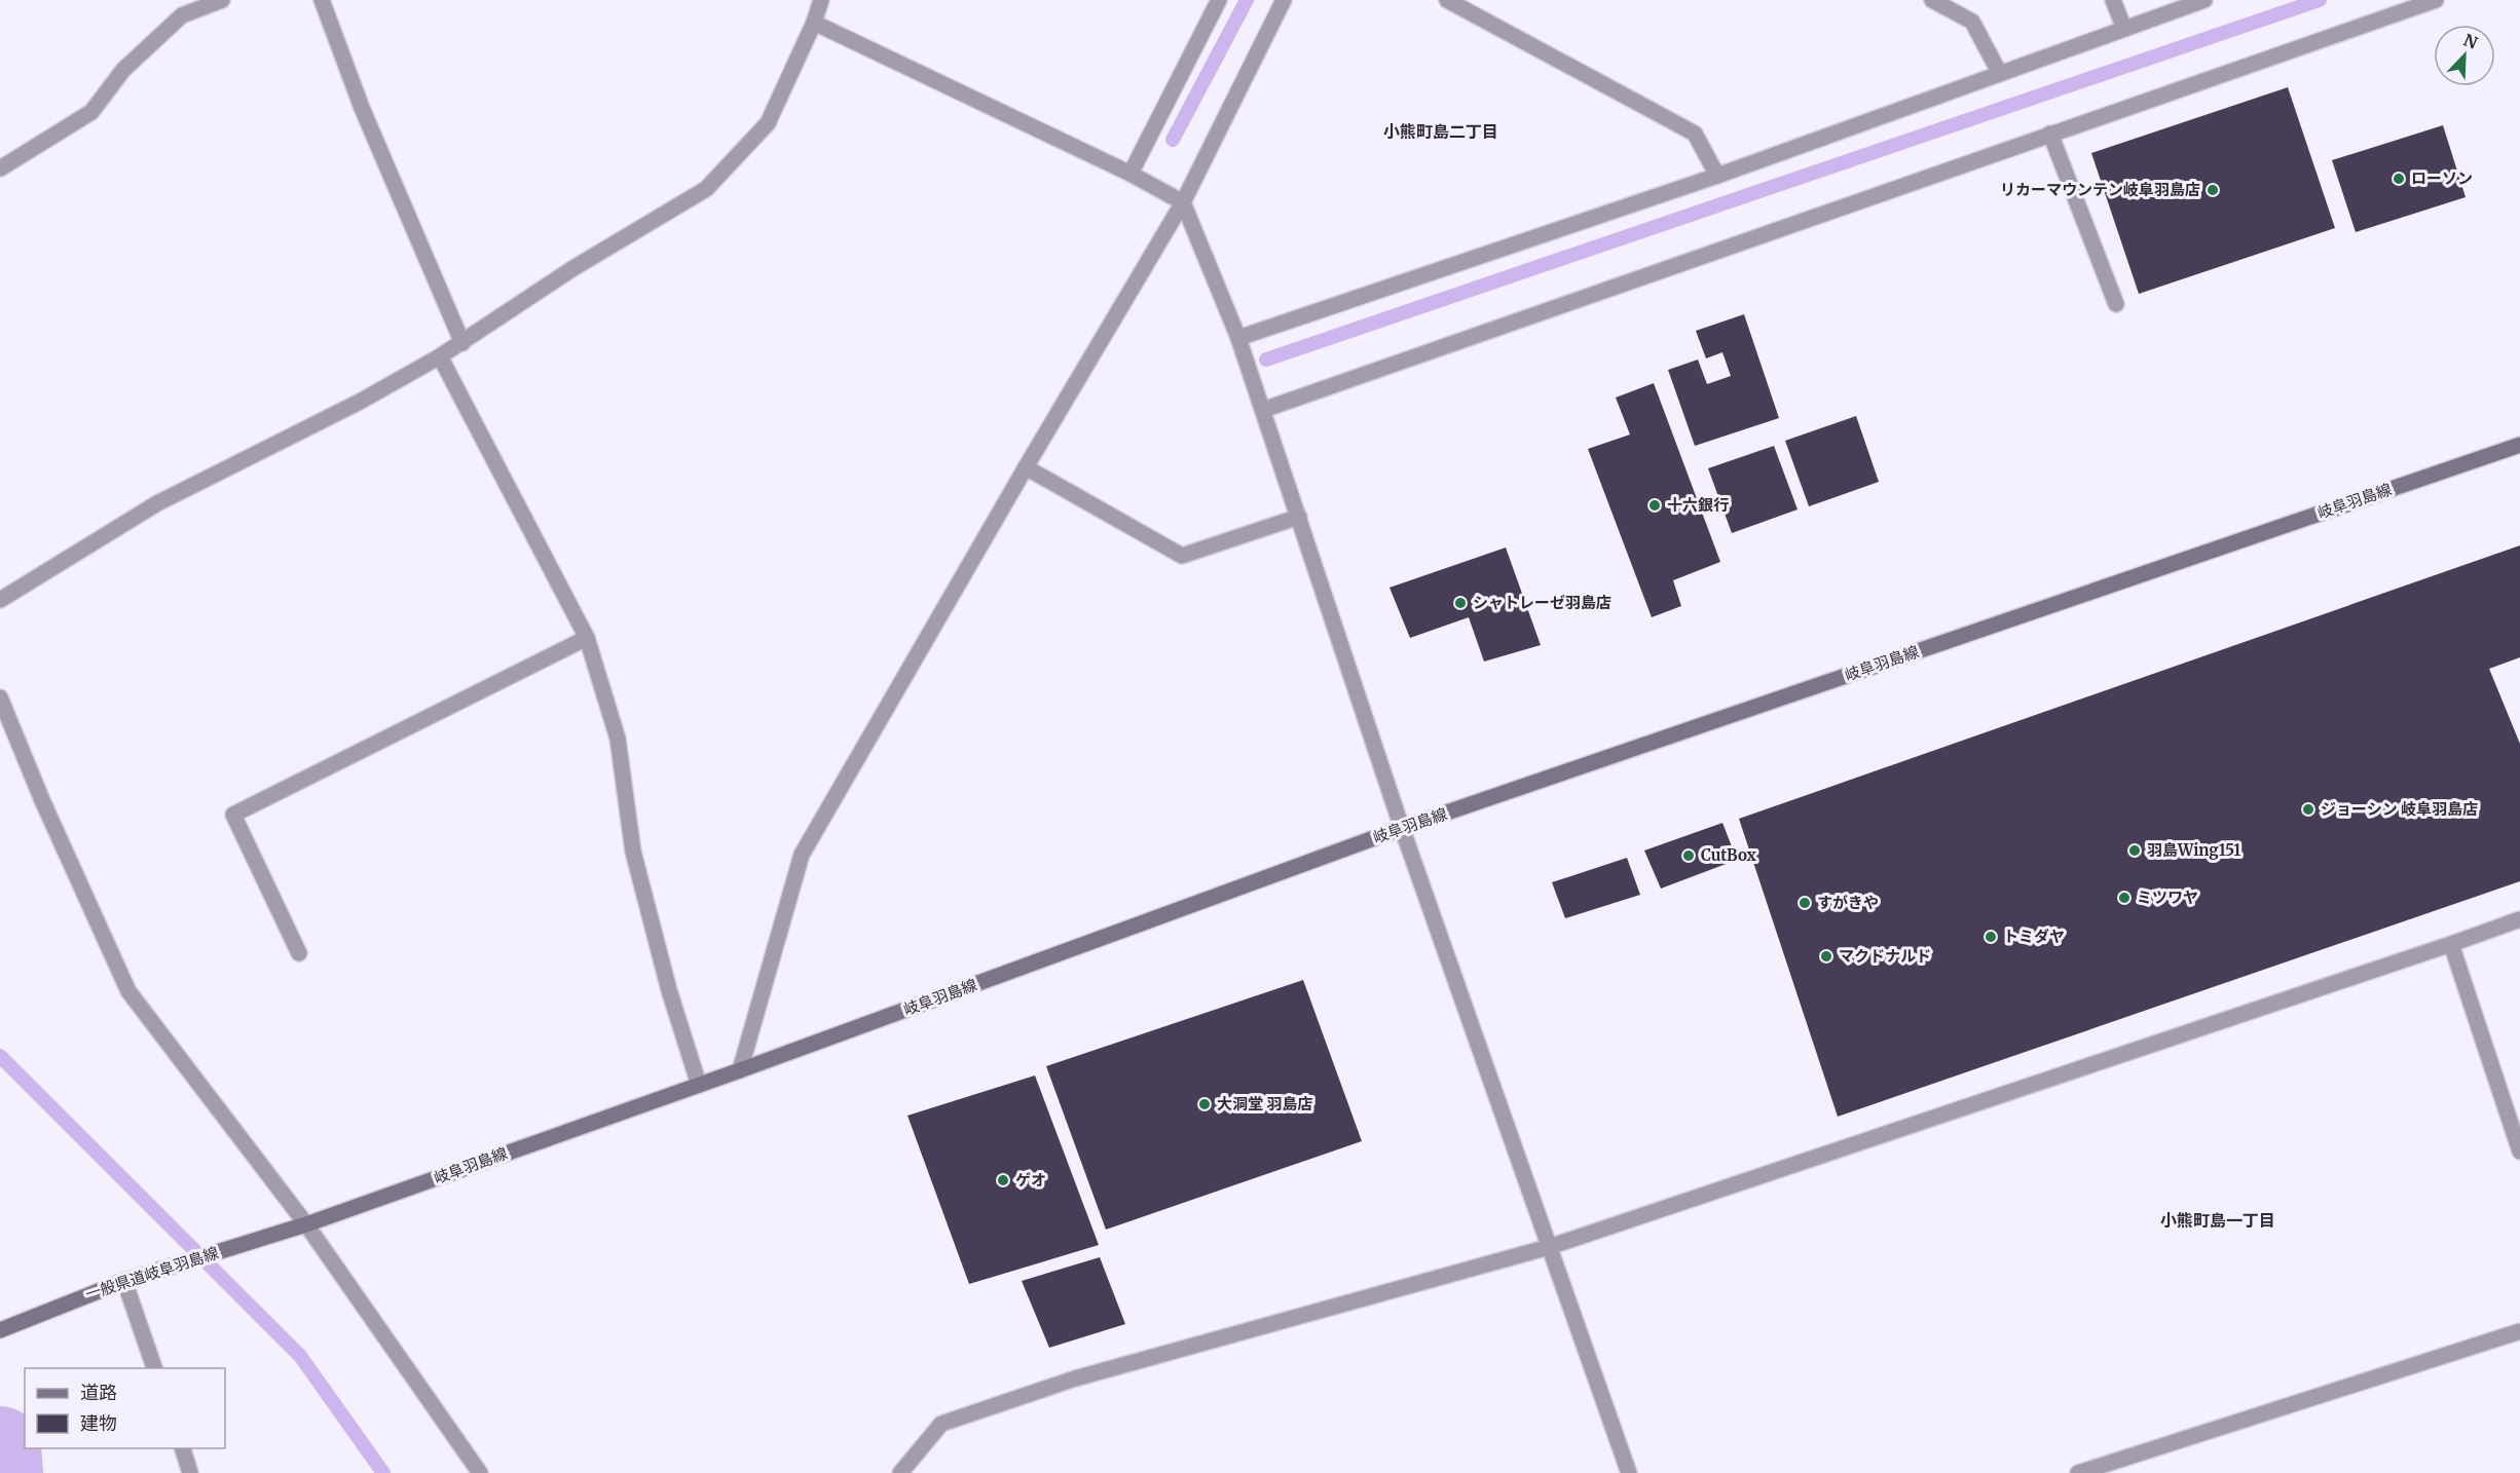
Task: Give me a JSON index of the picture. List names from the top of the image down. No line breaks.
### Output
{"streets":{"main road":["岐阜羽島線","一般県道岐阜羽島線"]},"crossings":[["岐阜羽島線","一般県道岐阜羽島線"]],"districts":["小熊町島二丁目","小熊町島一丁目"],"places":["ローソン","リカーマウンテン岐阜羽島店","十六銀行","シャトレーゼ羽島店","ジョーシン 岐阜羽島店","羽島Wing151","CutBox","ミツワヤ","すがきや","トミダヤ","マクドナルド","大洞堂 羽島店","ゲオ"],"legend":["道路","建物"],"north":"top right"}
